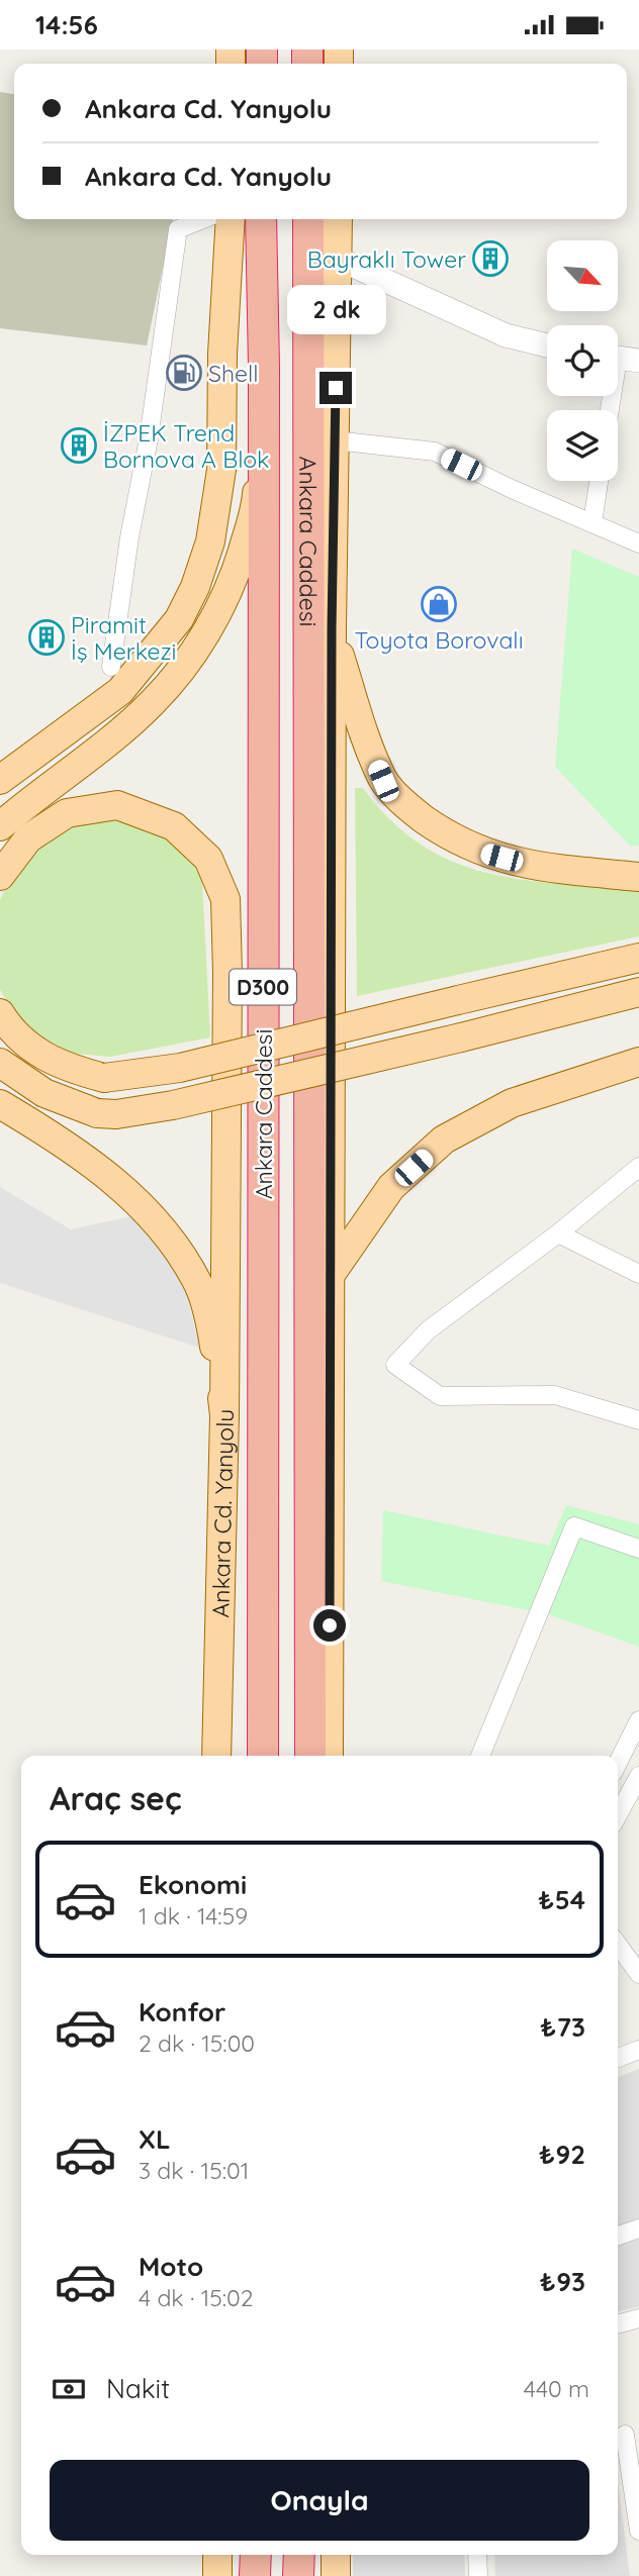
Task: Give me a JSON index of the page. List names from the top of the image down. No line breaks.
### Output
{"streets":{"highway":["Ankara Caddesi","D300"],"main road":["Ankara Cd. Yanyolu"]},"places":{"building":["Bayraklı Tower","İZPEK Trend Bornova A Blok","Piramit İş Merkezi"],"fuel station":["Shell"],"shop":["Toyota Borovalı"]},"north":"bottom right","page":{"status":"14:56","banner":["Ankara Cd. Yanyolu","Ankara Cd. Yanyolu"],"bubble":"2 dk","heading":"Araç seç","list":[{"name":"Ekonomi","note":"1 dk · 14:59","value":"₺54"},{"name":"Konfor","note":"2 dk · 15:00","value":"₺73"},{"name":"XL","note":"3 dk · 15:01","value":"₺92"},{"name":"Moto","note":"4 dk · 15:02","value":"₺93"}],"pay":["Nakit","440 m"],"buttons":"Onayla"}}
